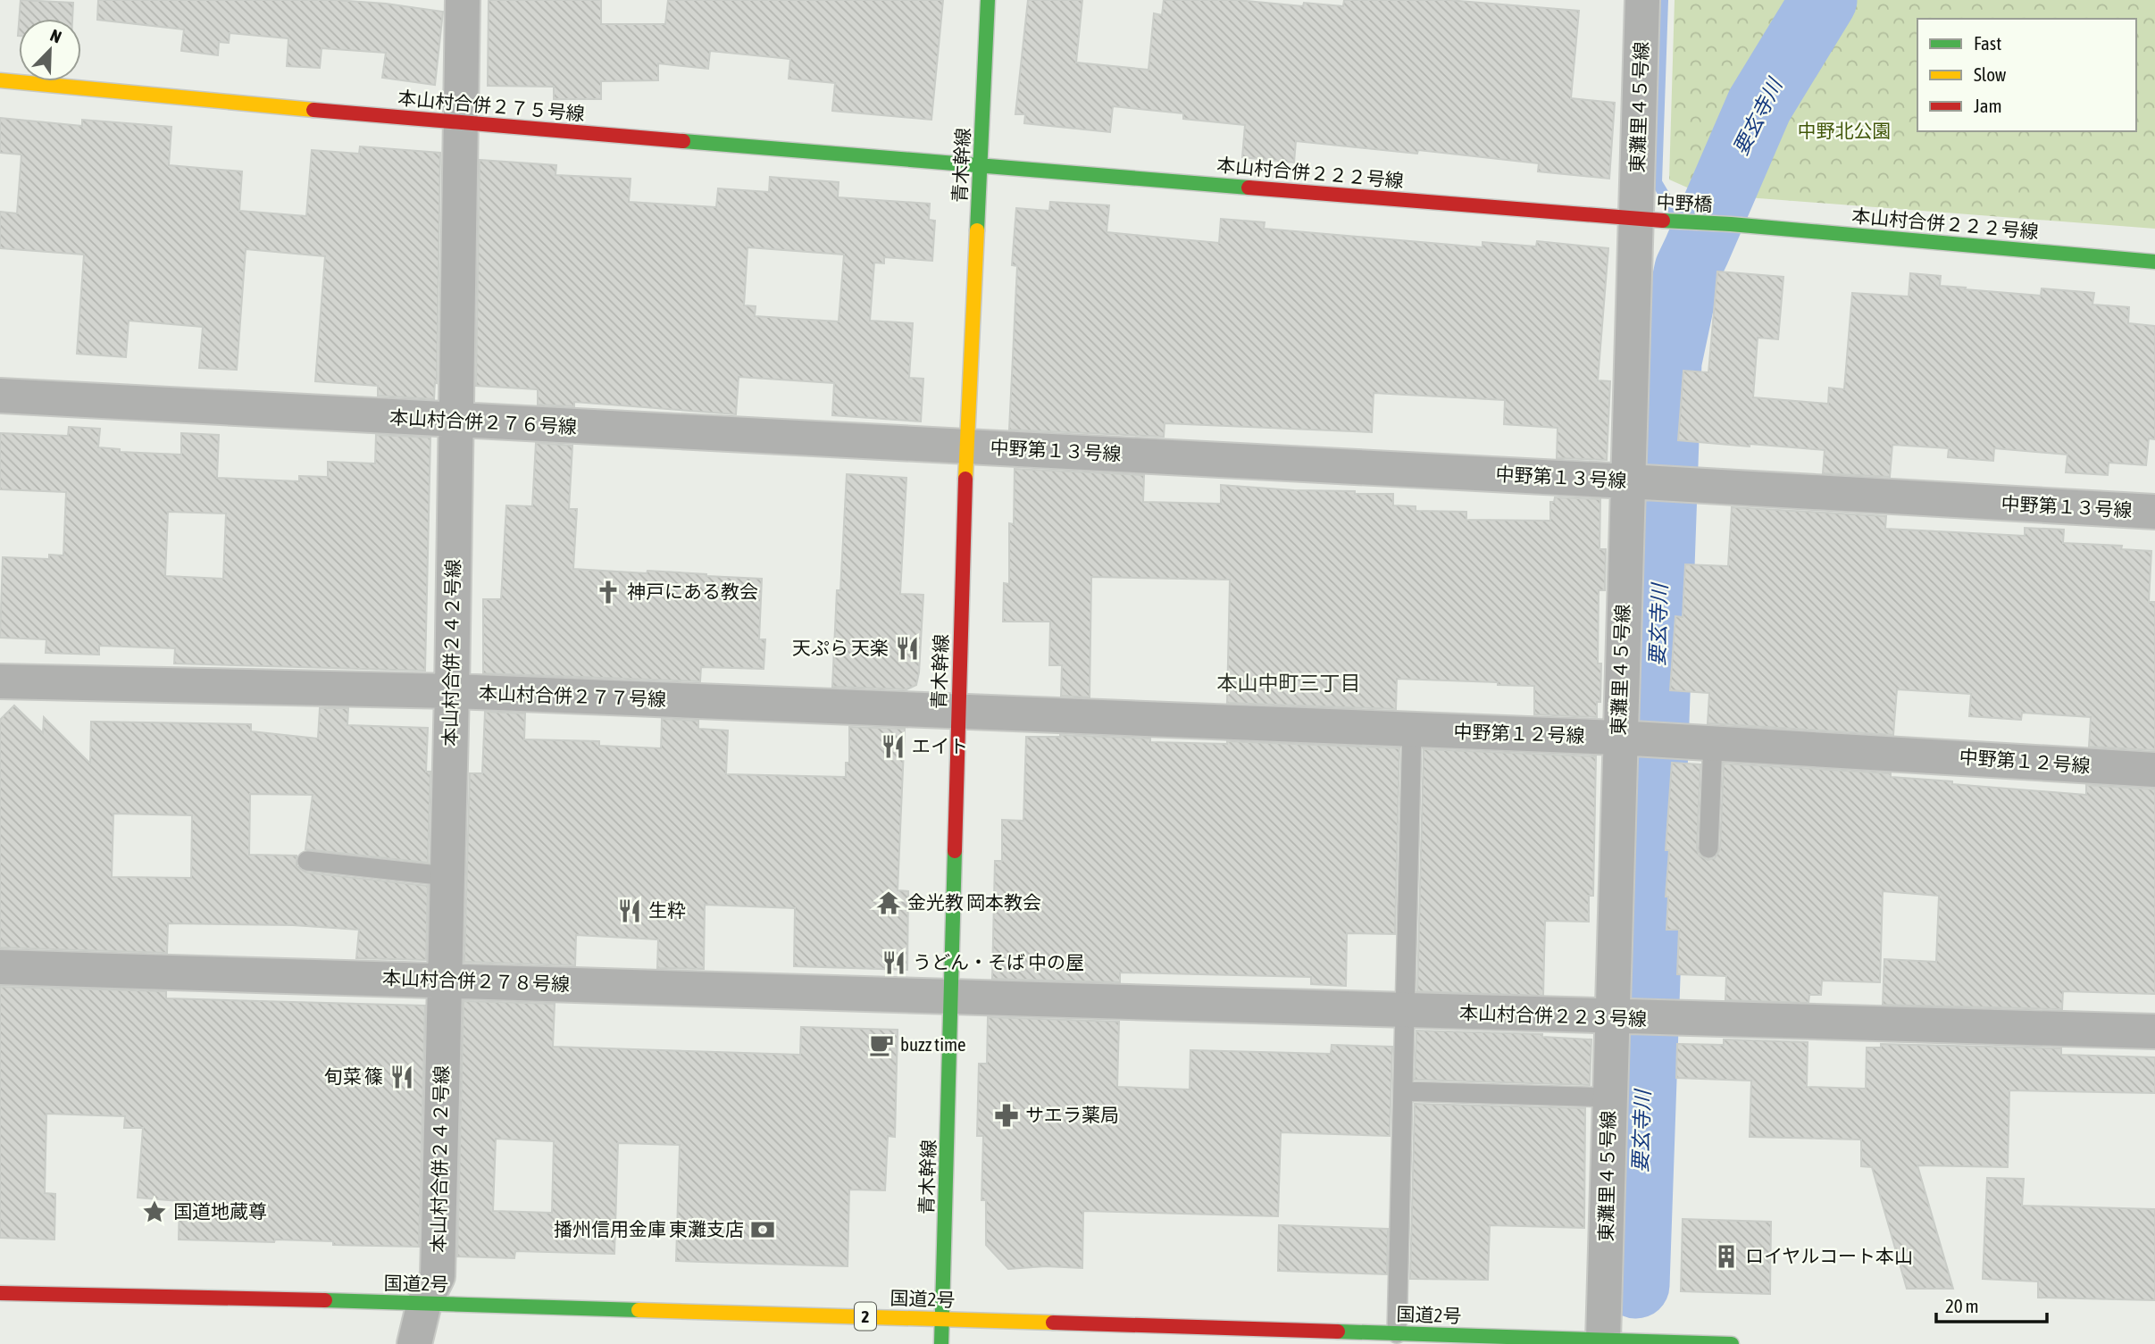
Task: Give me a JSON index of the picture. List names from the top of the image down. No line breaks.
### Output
{"streets":{"main road":["本山村合併２７５号線","青木幹線","本山村合併２２２号線","中野橋","国道2号","2"],"street":["東灘里４５号線","本山村合併２７６号線","中野第１３号線","本山村合併２４２号線","本山村合併２７７号線","中野第１２号線","本山村合併２７８号線","本山村合併２２３号線"]},"crossings":[["本山村合併２７５号線","青木幹線"],["本山村合併２７５号線","本山村合併２２２号線"],["本山村合併２７５号線","本山村合併２４２号線"],["東灘里４５号線","本山村合併２２２号線"],["東灘里４５号線","中野橋"],["東灘里４５号線","中野第１３号線"],["東灘里４５号線","中野第１２号線"],["東灘里４５号線","本山村合併２２３号線"],["東灘里４５号線","国道2号"],["青木幹線","本山村合併２２２号線"],["青木幹線","本山村合併２７６号線"],["青木幹線","中野第１３号線"],["青木幹線","本山村合併２７７号線"],["青木幹線","中野第１２号線"],["青木幹線","本山村合併２７８号線"],["青木幹線","本山村合併２２３号線"],["青木幹線","国道2号"],["本山村合併２２２号線","中野橋"],["本山村合併２７６号線","中野第１３号線"],["本山村合併２７６号線","本山村合併２４２号線"],["本山村合併２４２号線","本山村合併２７７号線"],["本山村合併２４２号線","本山村合併２７８号線"],["本山村合併２４２号線","国道2号"],["本山村合併２７７号線","中野第１２号線"],["本山村合併２７８号線","本山村合併２２３号線"]],"districts":["本山中町三丁目"],"water":["要玄寺川"],"parks":["中野北公園"],"places":{"church":["神戸にある教会"],"restaurant":["天ぷら 天楽","エイト","生粋","うどん・そば 中の屋","旬菜 篠"],"temple":["金光教 岡本教会"],"cafe":["buzz time"],"pharmacy":["サエラ薬局"],"place":["国道地蔵尊"],"bank":["播州信用金庫 東灘支店"],"building":["ロイヤルコート本山"]},"legend":["Fast","Slow","Jam"],"scale_bar":"20 m","north":"top right"}
